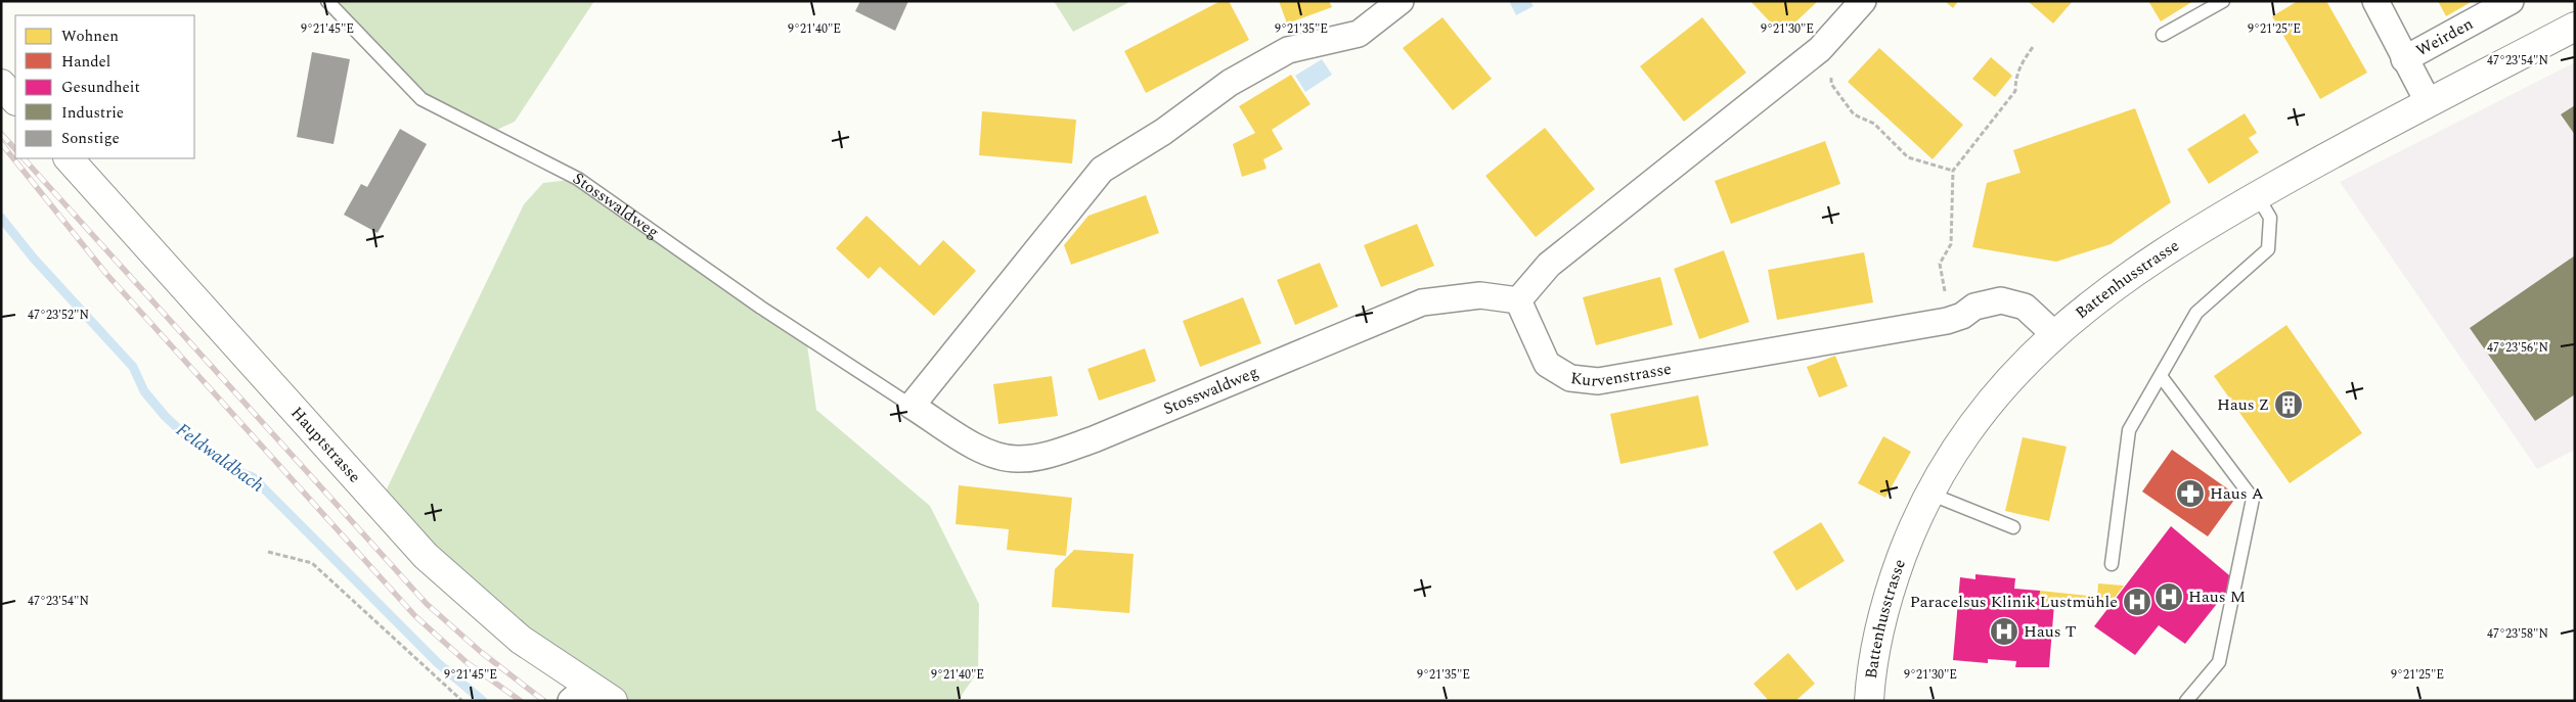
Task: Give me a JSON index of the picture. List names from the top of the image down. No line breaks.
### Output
{"streets":{"street":["Weirden","Stosswaldweg","Battenhusstrasse","Kurvenstrasse","Hauptstrasse"]},"crossings":[["Weirden","Battenhusstrasse"],["Stosswaldweg","Kurvenstrasse"],["Battenhusstrasse","Kurvenstrasse"]],"water":["Feldwaldbach"],"places":{"building":["Haus Z"],"pharmacy":["Haus A"],"hospital":["Haus M","Paracelsus Klinik Lustmühle","Haus T"]},"legend":["Wohnen","Handel","Gesundheit","Industrie","Sonstige"],"coordinates":["9°21'45\"E","9°21'40\"E","9°21'35\"E","9°21'30\"E","9°21'25\"E","47°23'54\"N","47°23'52\"N","47°23'56\"N","47°23'58\"N"]}
